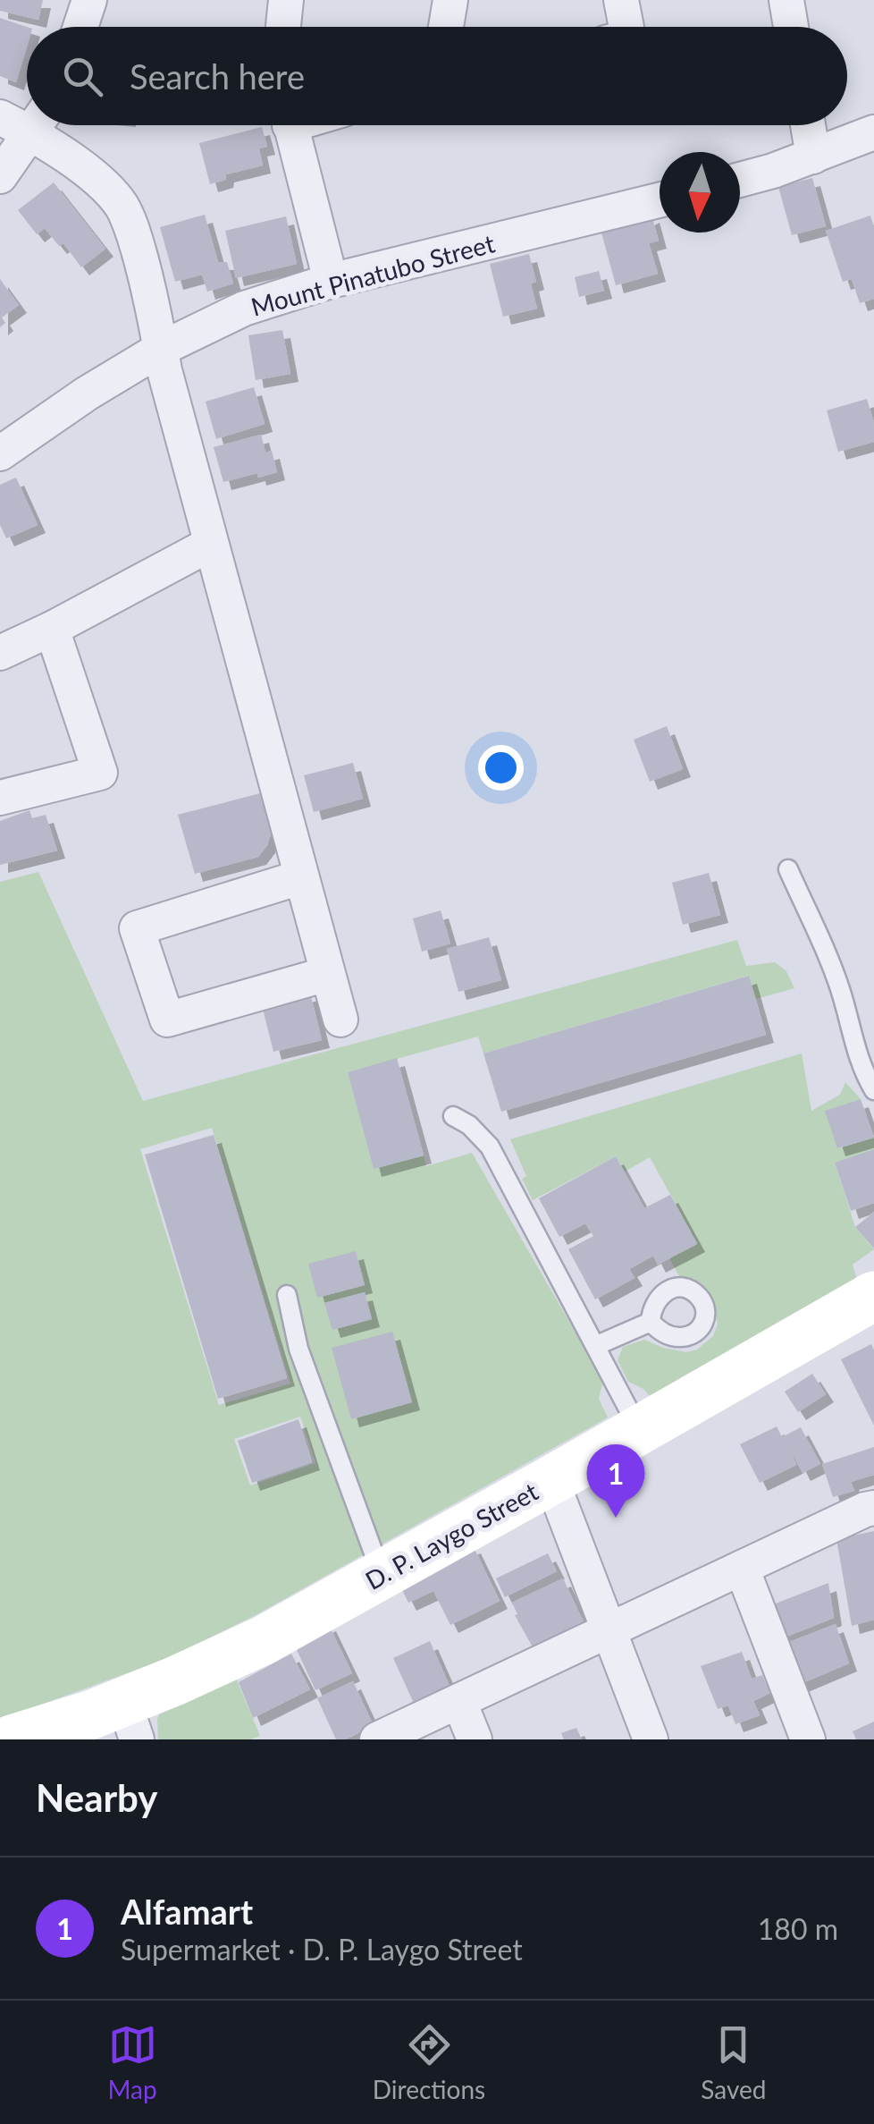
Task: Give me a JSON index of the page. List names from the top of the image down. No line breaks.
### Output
{"streets":{"main road":["D. P. Laygo Street"],"street":["Mount Pinatubo Street"]},"north":"bottom","page":{"search":"Search here","pins":"1","heading":"Nearby","list":[{"mark":"1","name":"Alfamart","note":"Supermarket · D. P. Laygo Street","value":"180 m"}],"nav":["Map","Directions","Saved"]}}
